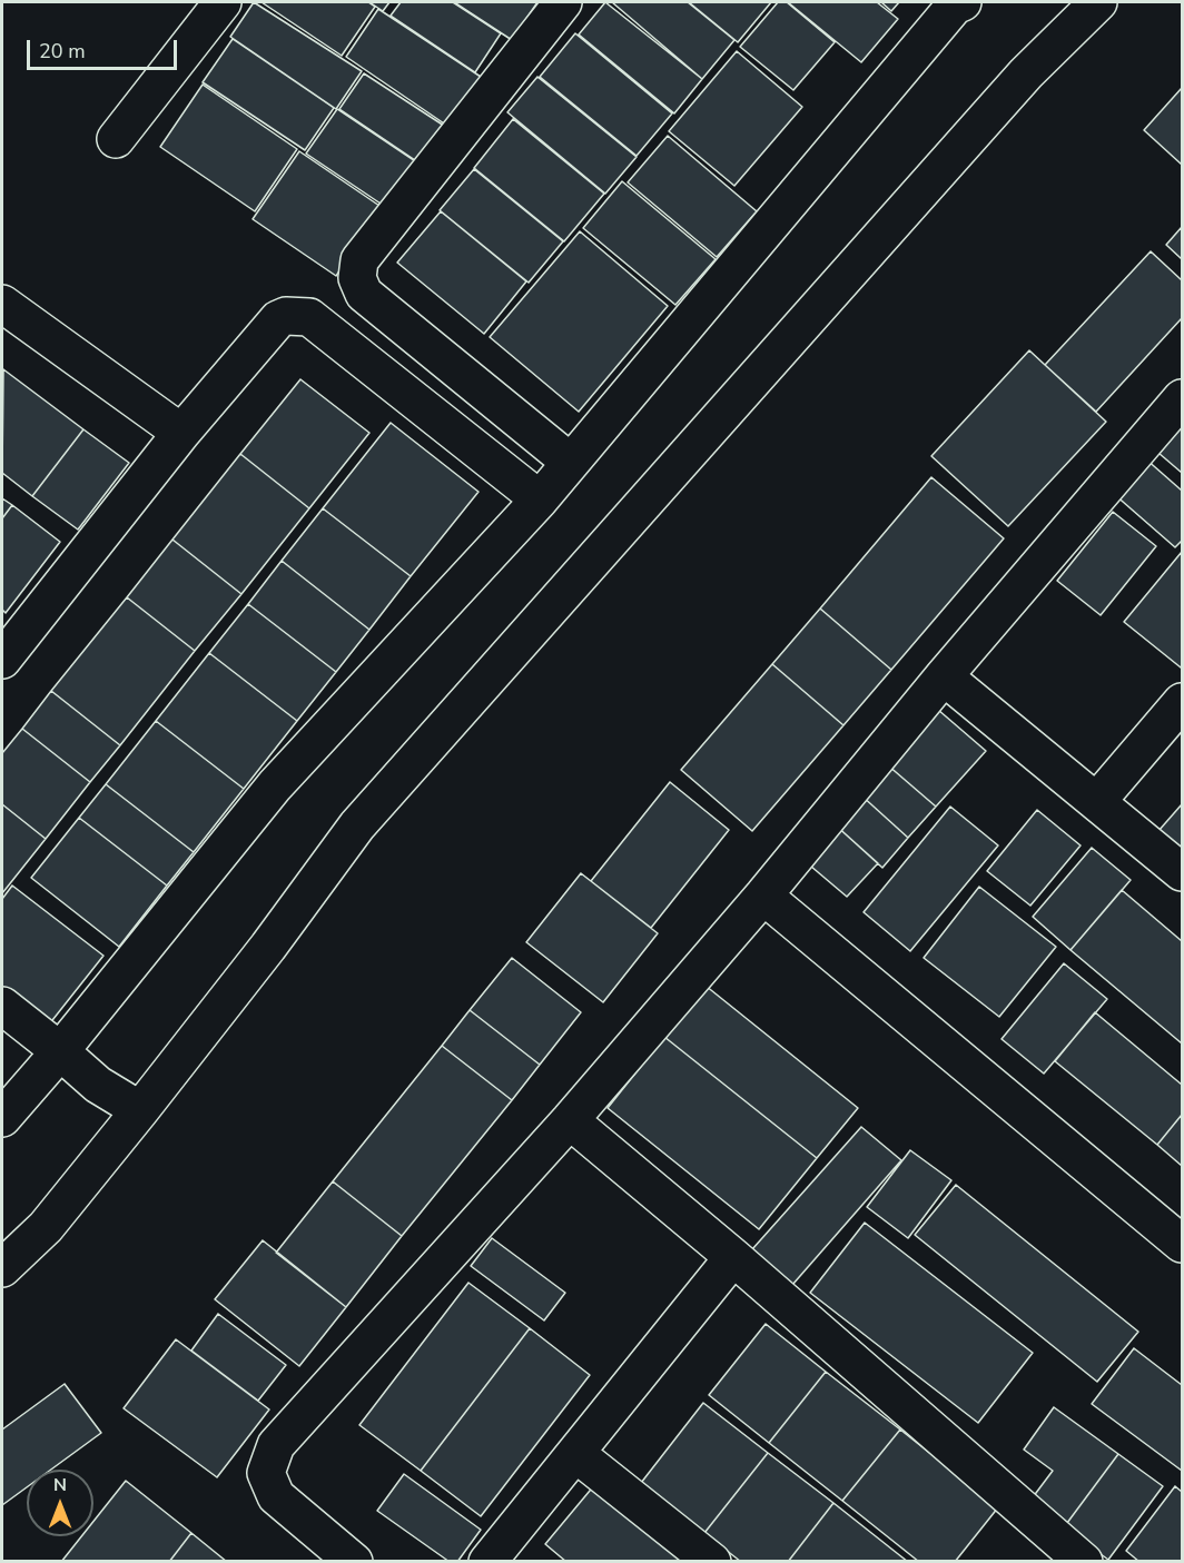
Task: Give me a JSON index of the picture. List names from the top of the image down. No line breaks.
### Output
{"scale_bar":"20 m","north":"top"}
